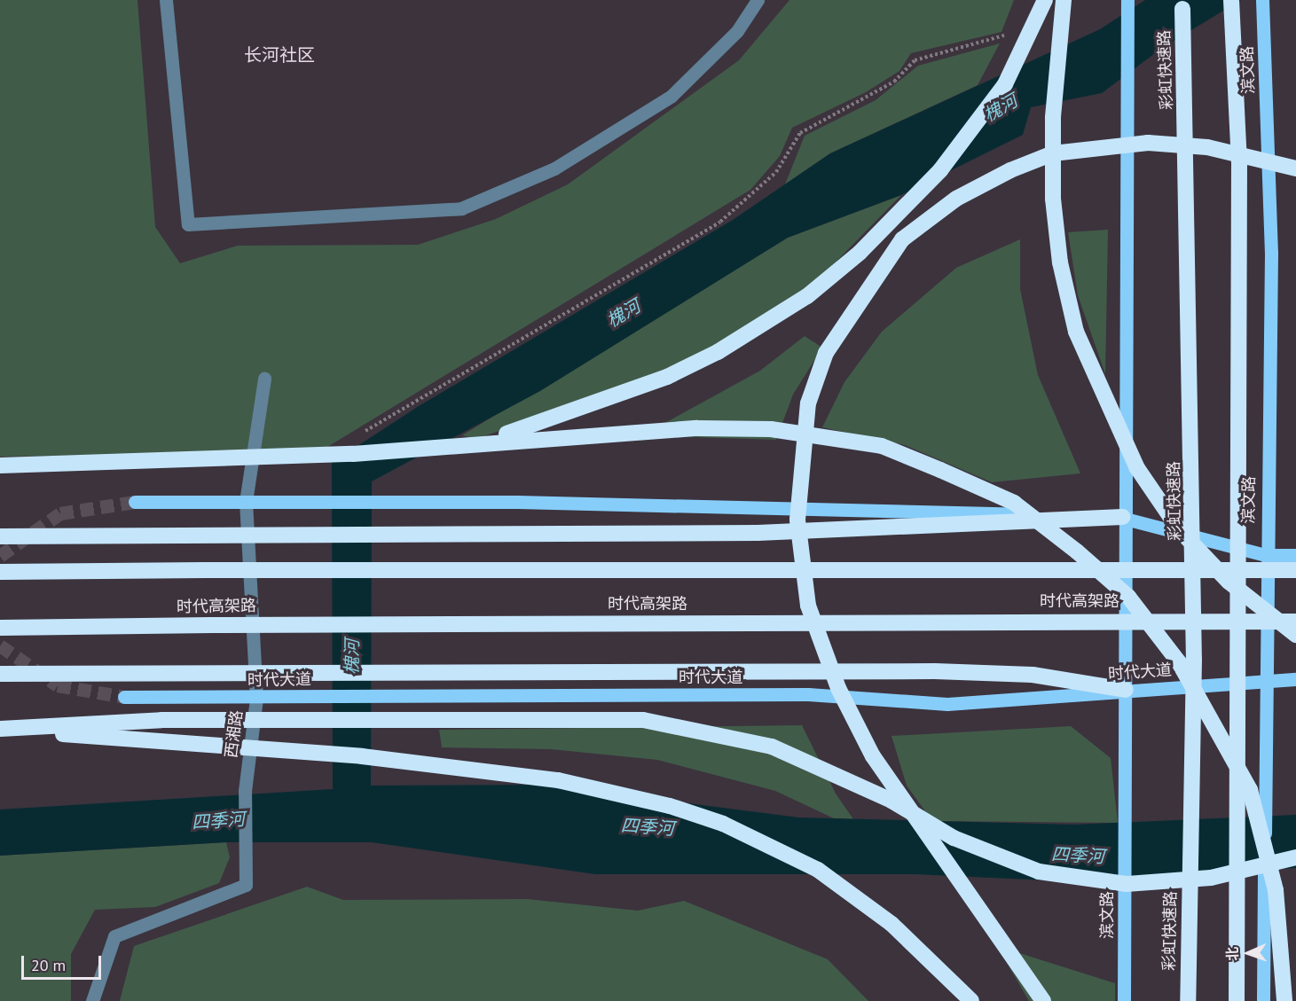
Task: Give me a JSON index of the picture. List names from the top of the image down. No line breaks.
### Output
{"streets":{"highway":["彩虹快速路","时代高架路"],"main road":["滨文路","时代大道"],"street":["西湘路"]},"crossings":[["滨文路","时代大道"],["时代大道","西湘路"]],"districts":["长河社区"],"water":["槐河","四季河"],"scale_bar":"20 m","north":"left"}
